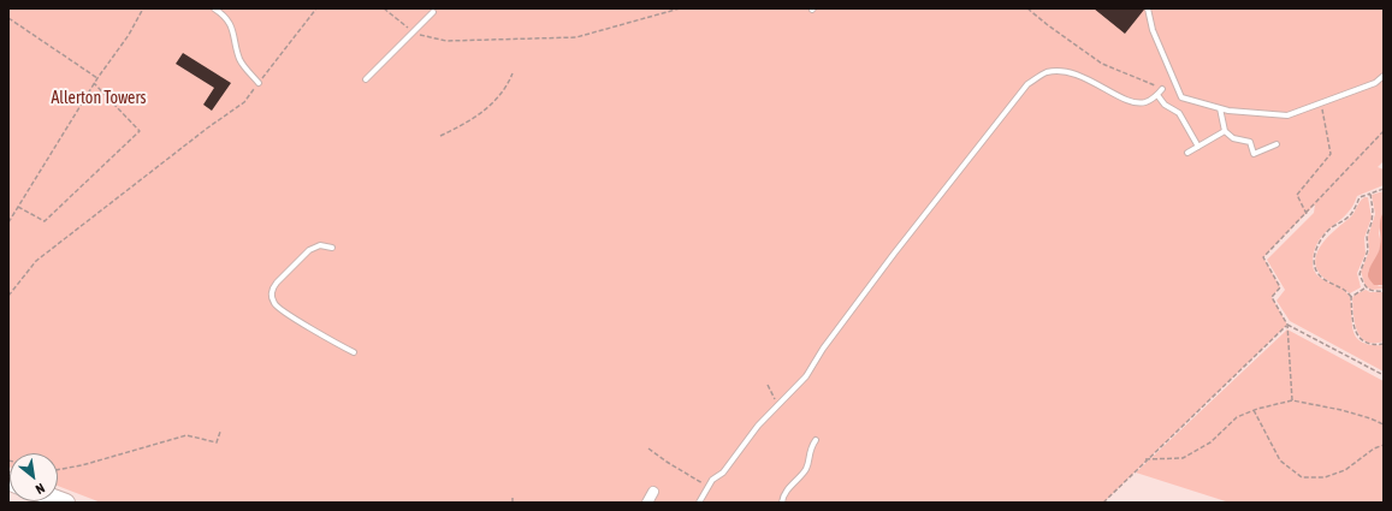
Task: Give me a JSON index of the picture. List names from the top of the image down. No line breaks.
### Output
{"parks":["Allerton Towers"],"north":"bottom right"}
